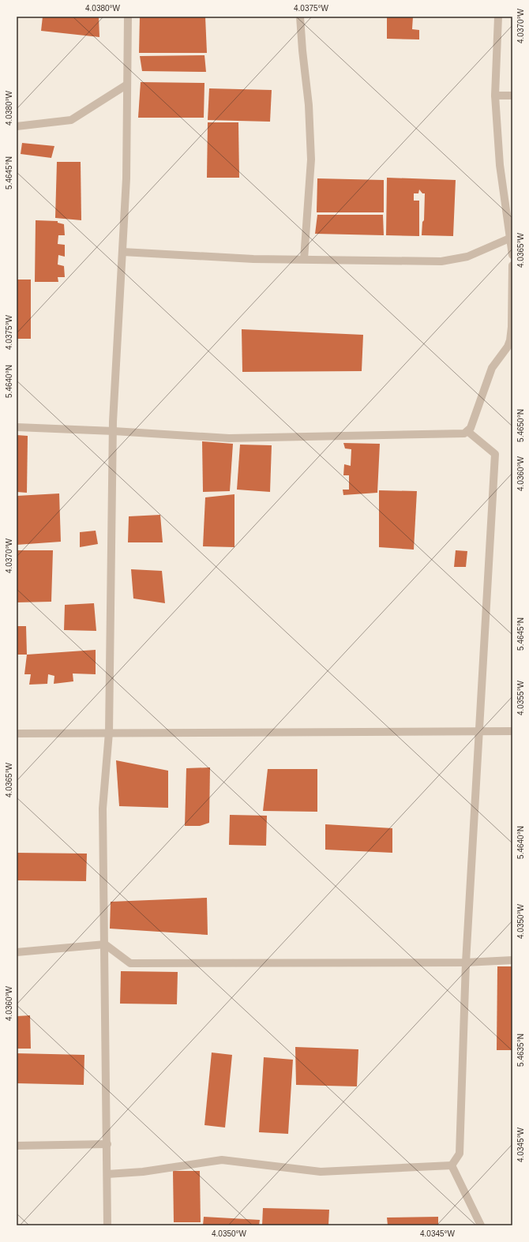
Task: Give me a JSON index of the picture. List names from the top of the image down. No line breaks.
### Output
{"coordinates":["4.0380°W","4.0375°W","4.0370°W","5.4645°N","4.0365°W","5.4640°N","5.4650°N","4.0360°W","4.0355°W","4.0350°W","5.4635°N","4.0345°W"]}
